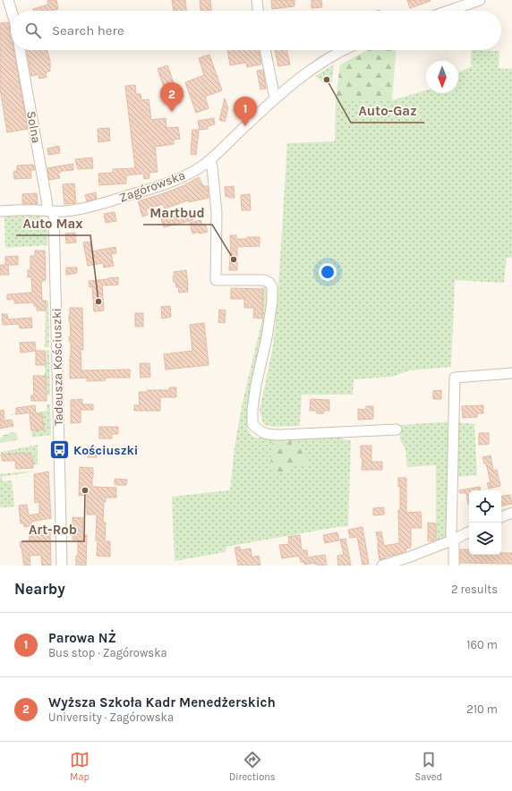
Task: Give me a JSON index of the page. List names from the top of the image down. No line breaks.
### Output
{"streets":{"street":["Solna","Zagórowska","Tadeusza Kościuszki"]},"crossings":[["Solna","Zagórowska"],["Solna","Tadeusza Kościuszki"],["Zagórowska","Tadeusza Kościuszki"]],"places":{"other":["Auto-Gaz","Martbud","Auto Max","Art-Rob"],"bus stop":["Kościuszki"]},"north":"bottom","page":{"search":"Search here","pins":["2","1"],"heading":["Nearby","2 results"],"list":[{"mark":"1","name":"Parowa NŻ","note":"Bus stop · Zagórowska","value":"160 m"},{"mark":"2","name":"Wyższa Szkoła Kadr Menedżerskich","note":"University · Zagórowska","value":"210 m"}],"nav":["Map","Directions","Saved"]}}
